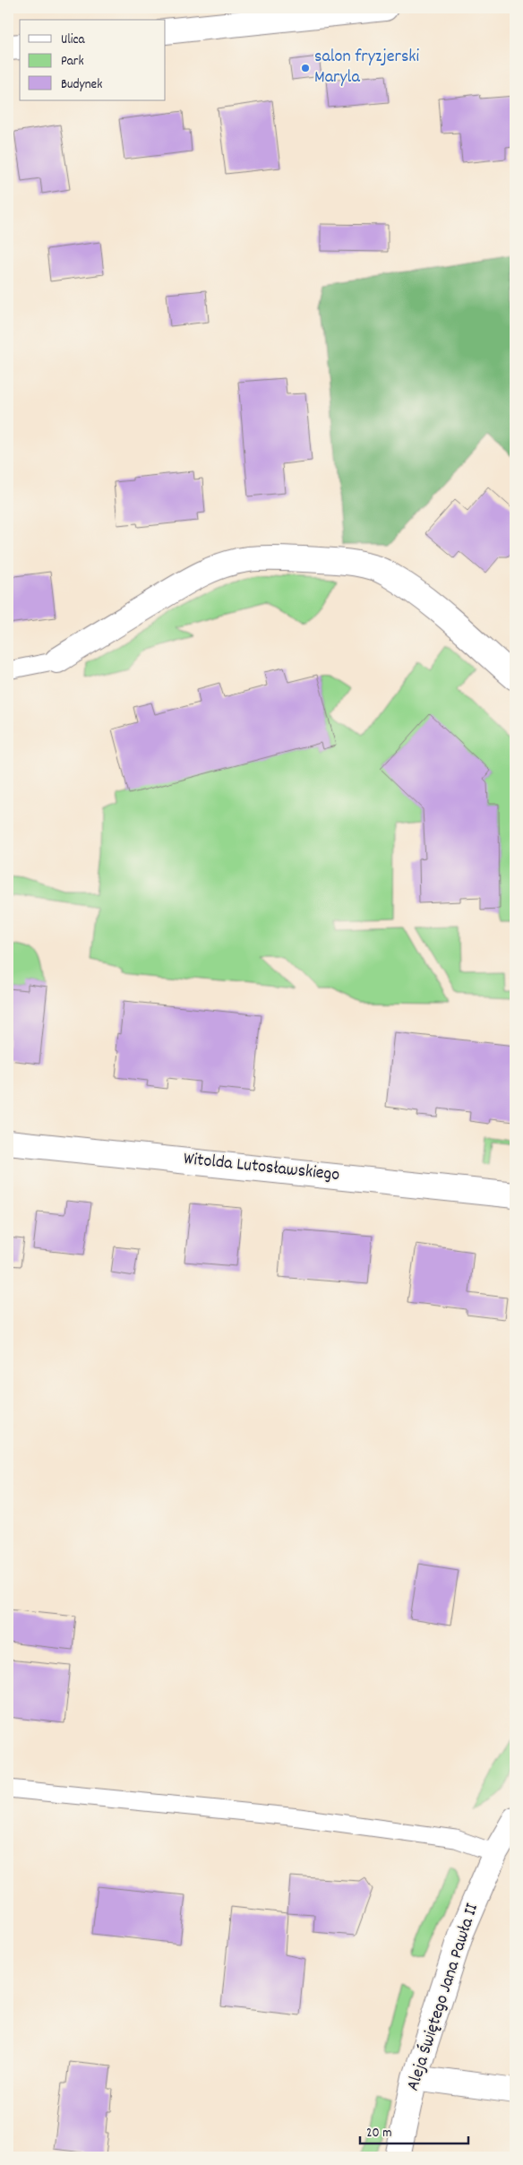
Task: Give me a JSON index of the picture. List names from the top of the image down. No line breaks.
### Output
{"streets":{"street":["Witolda Lutosławskiego","Aleja Świętego Jana Pawła II"]},"places":["salon fryzjerski Maryla"],"legend":["Ulica","Park","Budynek"],"scale_bar":"20 m"}
